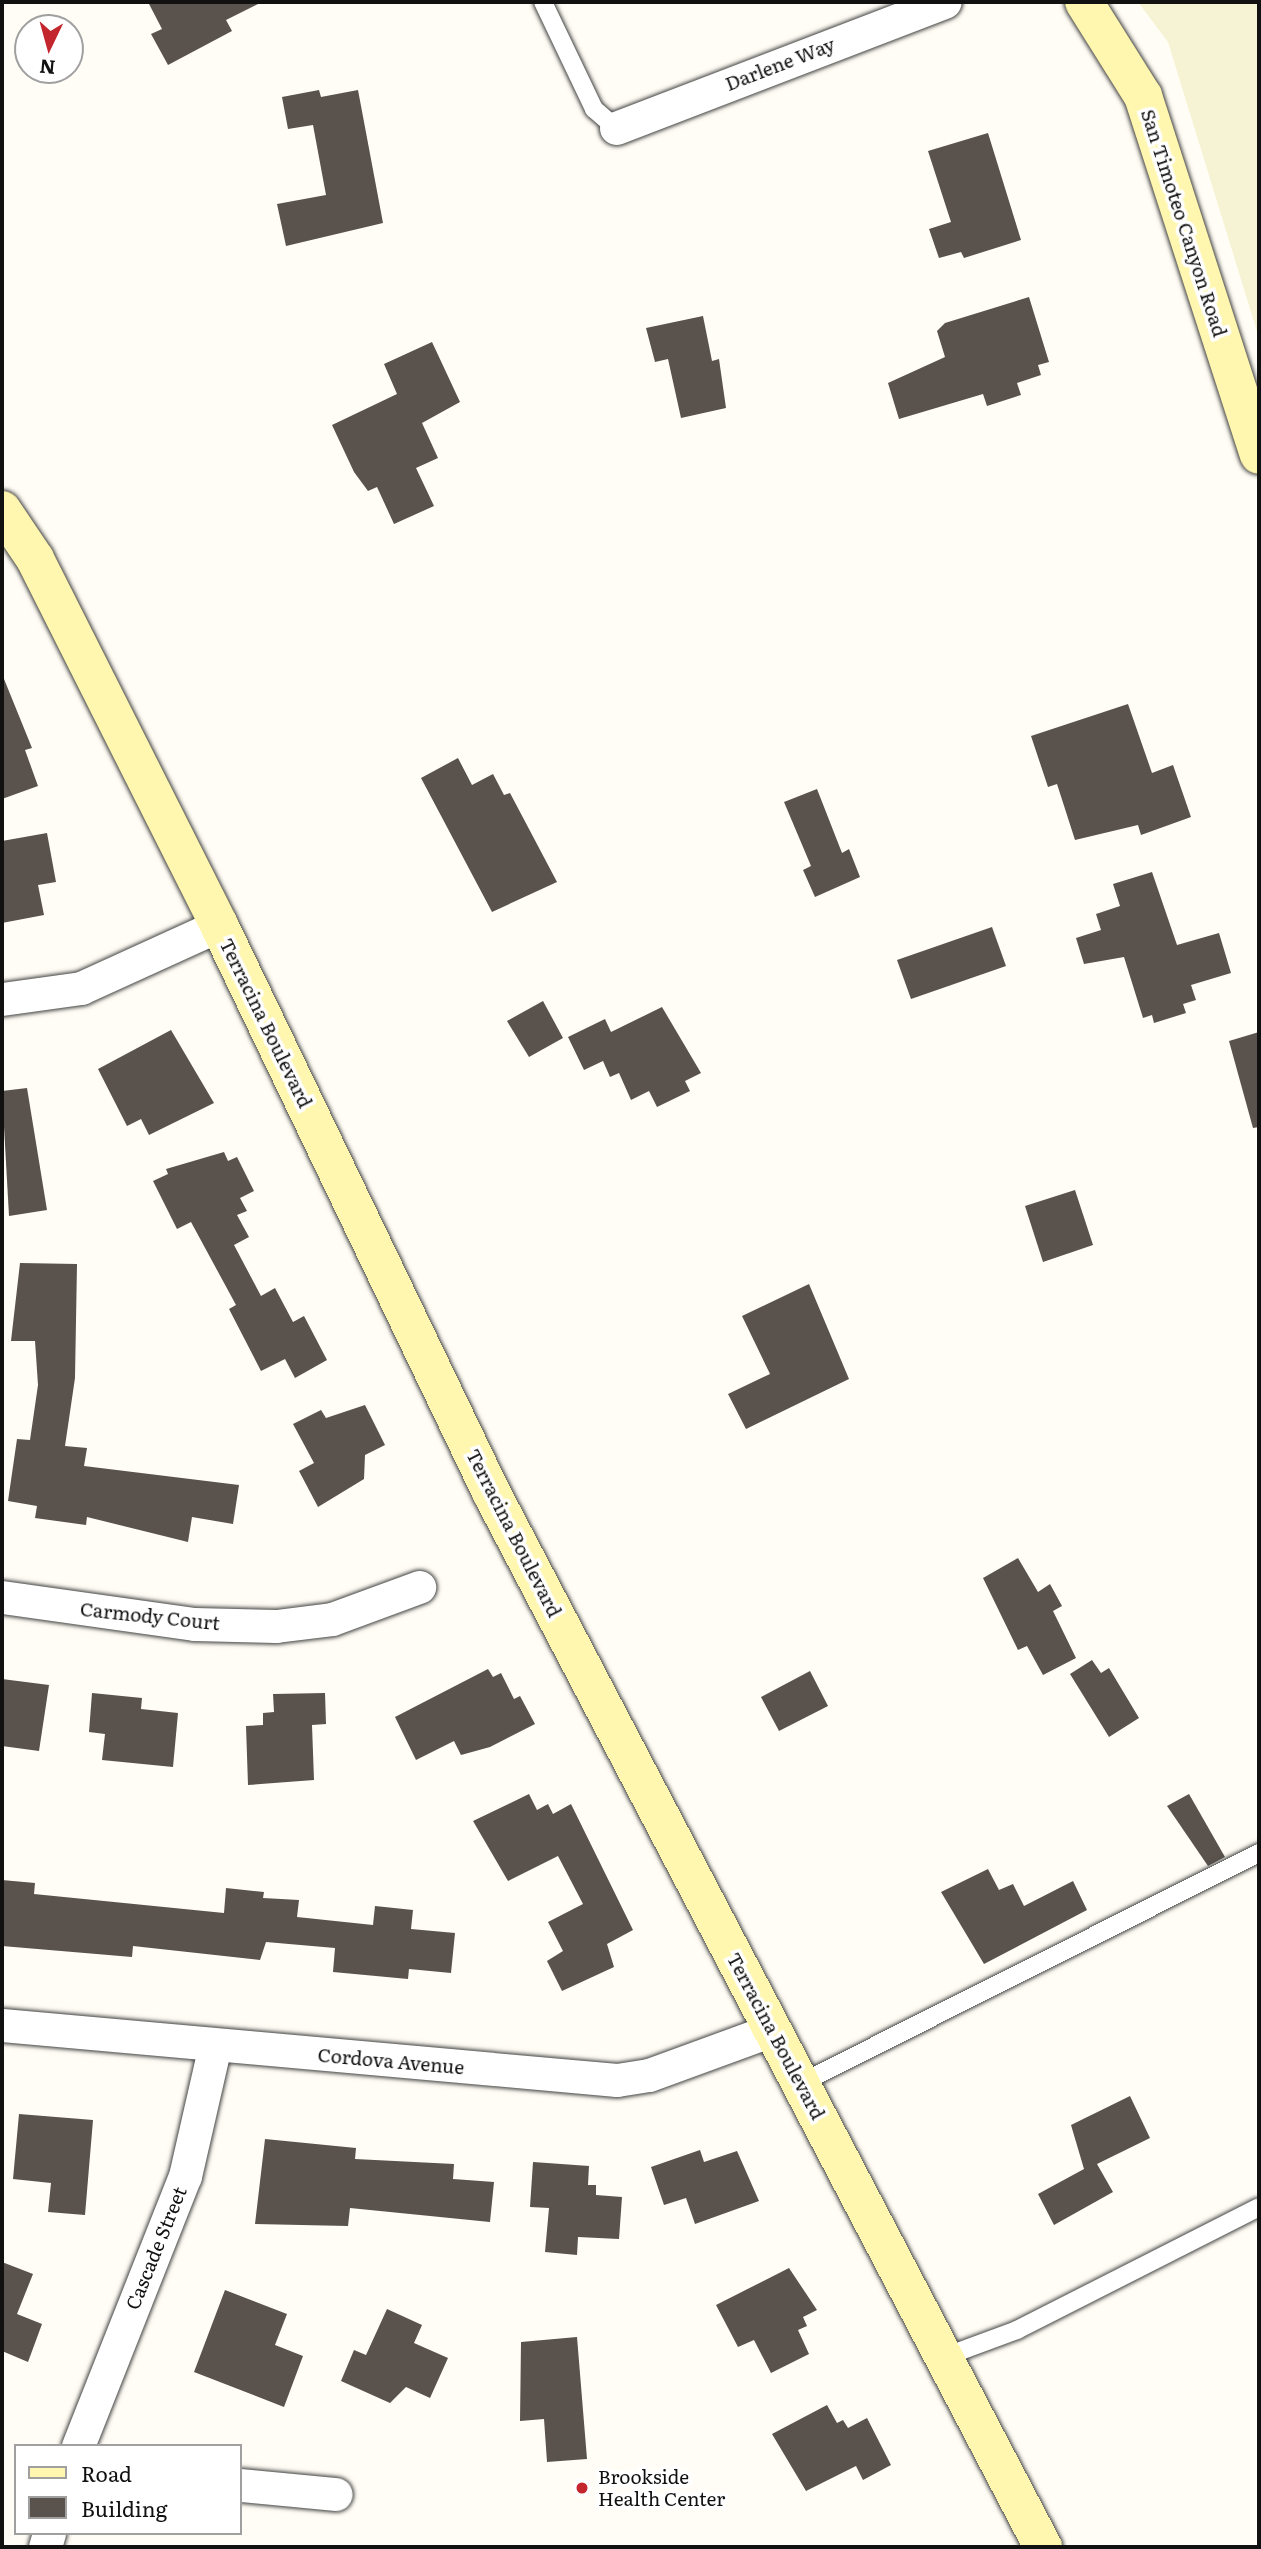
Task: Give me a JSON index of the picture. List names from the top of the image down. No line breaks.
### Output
{"streets":{"main road":["San Timoteo Canyon Road","Terracina Boulevard"],"street":["Darlene Way","Carmody Court","Cordova Avenue","Cascade Street"]},"crossings":[["Terracina Boulevard","Cordova Avenue"],["Cordova Avenue","Cascade Street"]],"places":["Brookside Health Center"],"legend":["Road","Building"],"north":"bottom"}
